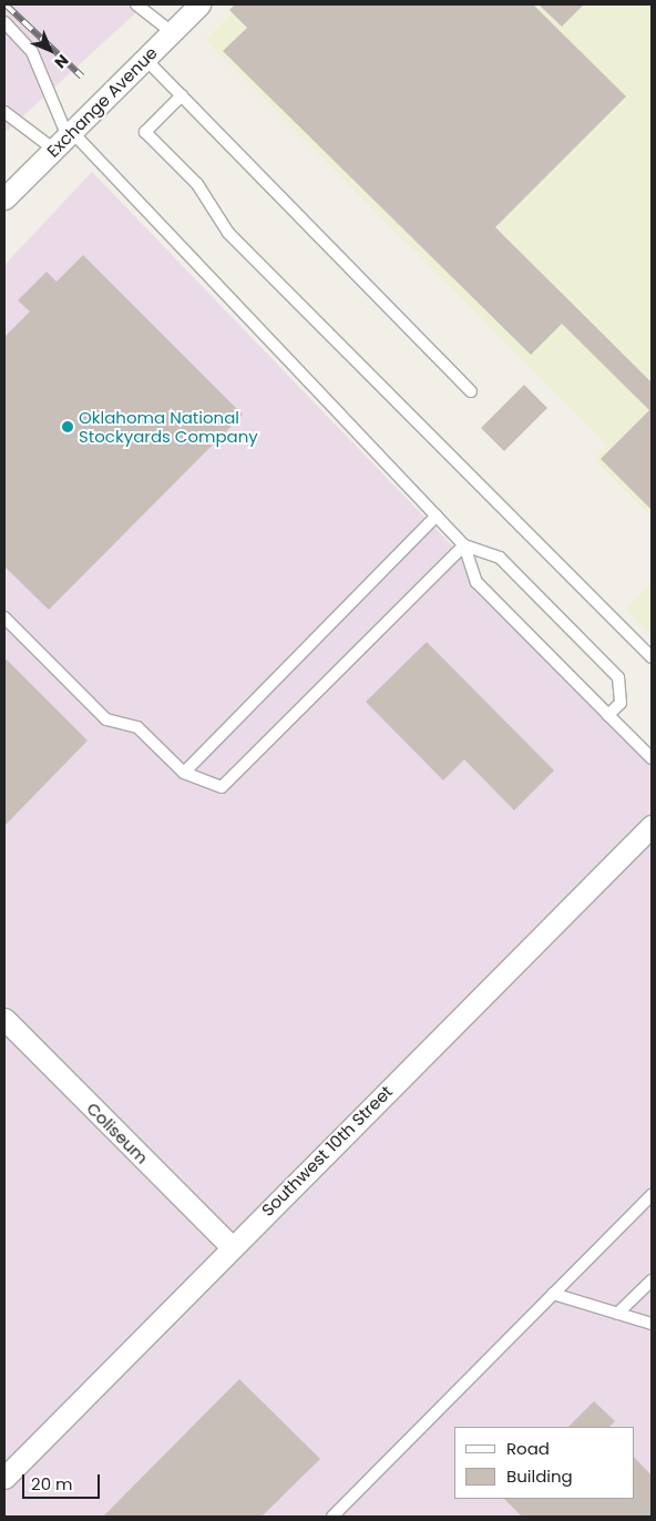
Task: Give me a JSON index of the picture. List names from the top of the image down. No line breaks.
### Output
{"streets":{"street":["Exchange Avenue","Coliseum","Southwest 10th Street"]},"crossings":[["Coliseum","Southwest 10th Street"]],"places":["Oklahoma National Stockyards Company"],"legend":["Road","Building"],"scale_bar":"20 m","north":"bottom right"}
